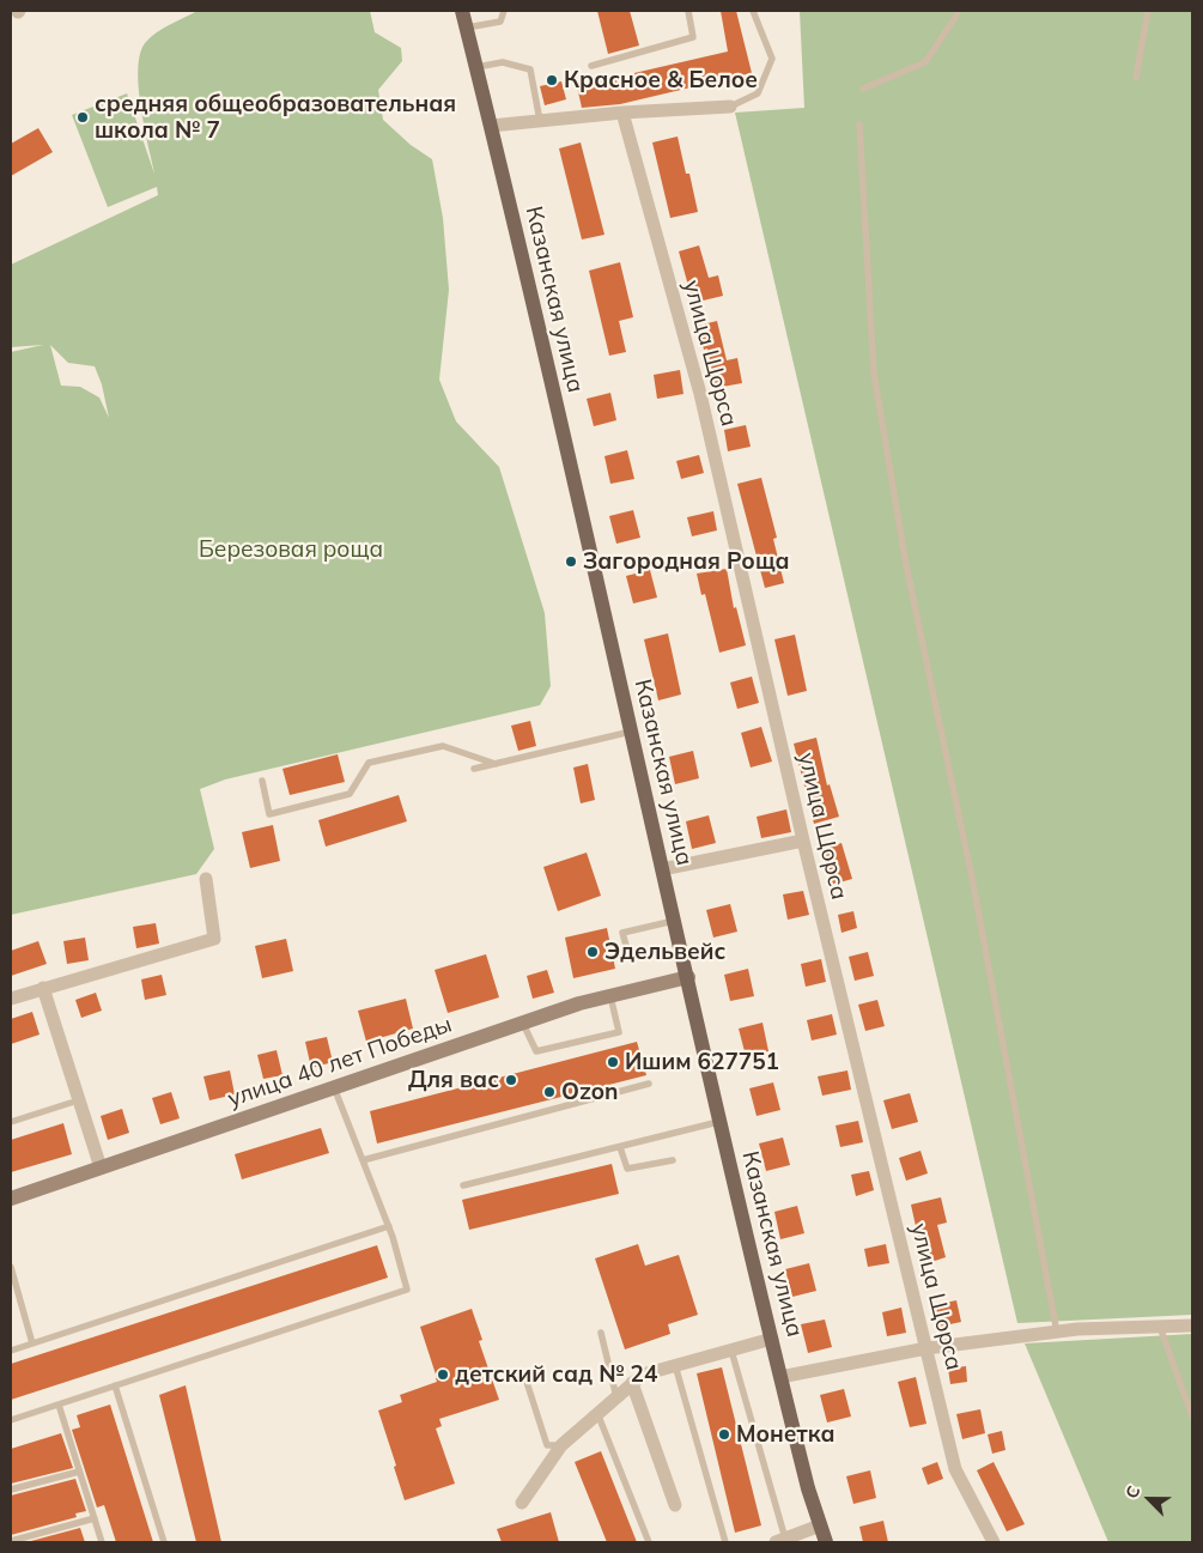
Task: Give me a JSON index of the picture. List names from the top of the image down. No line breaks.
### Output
{"streets":{"main road":["Казанская улица"],"street":["улица Щорса","улица 40 лет Победы"]},"crossings":[["Казанская улица","улица 40 лет Победы"]],"parks":["Березовая роща"],"places":["Красное & Белое","средняя общеобразовательная школа № 7","Загородная Роща","Эдельвейс","Ишим 627751","Для вас","Ozon","детский сад № 24","Монетка"],"north":"top left"}
